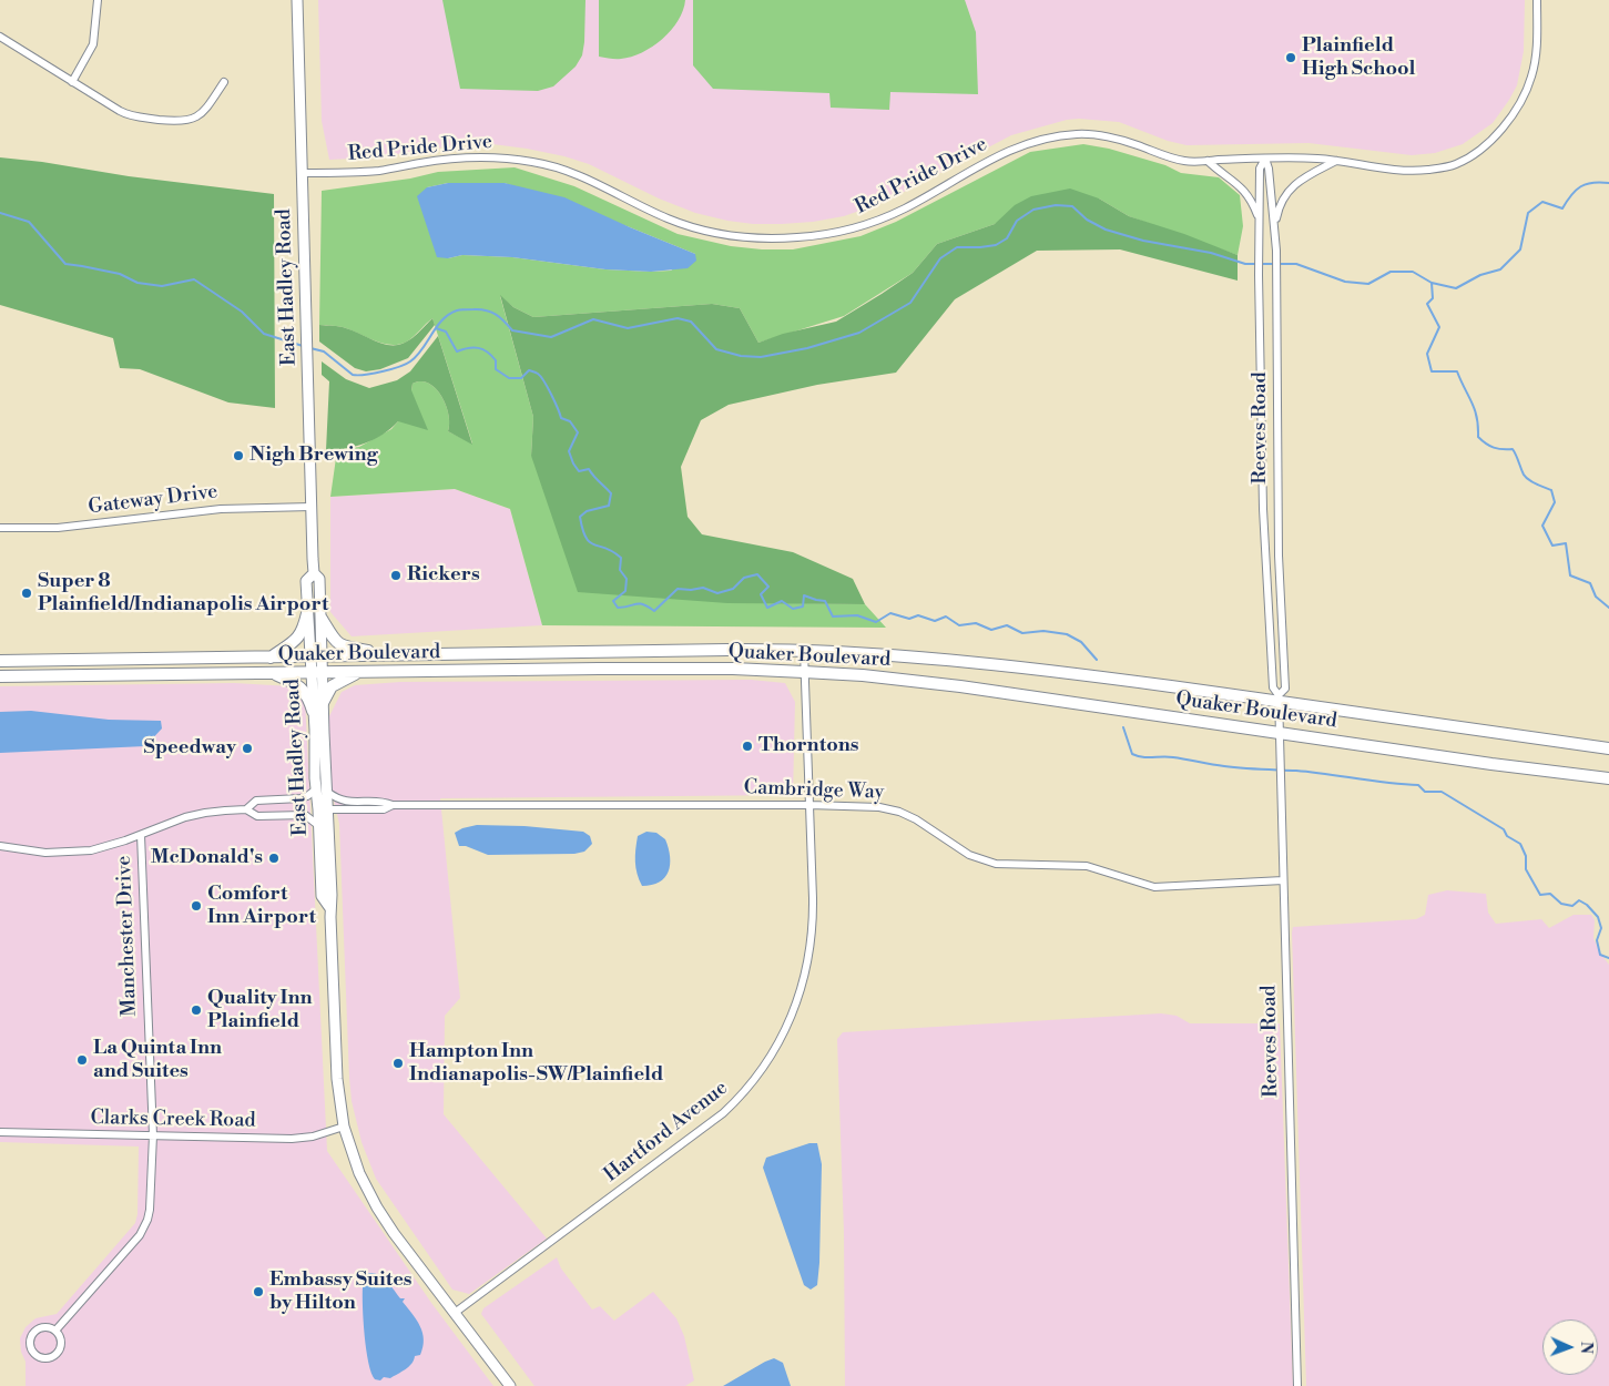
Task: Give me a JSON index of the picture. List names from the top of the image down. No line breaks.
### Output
{"streets":{"main road":["Quaker Boulevard"],"street":["Red Pride Drive","East Hadley Road","Reeves Road","Gateway Drive","Cambridge Way","Manchester Drive","Clarks Creek Road","Hartford Avenue"]},"crossings":[["Red Pride Drive","East Hadley Road"],["Red Pride Drive","Reeves Road"],["East Hadley Road","Gateway Drive"],["East Hadley Road","Quaker Boulevard"],["East Hadley Road","Cambridge Way"],["East Hadley Road","Clarks Creek Road"],["East Hadley Road","Hartford Avenue"],["Reeves Road","Quaker Boulevard"],["Reeves Road","Cambridge Way"],["Quaker Boulevard","Hartford Avenue"],["Cambridge Way","Hartford Avenue"],["Manchester Drive","Clarks Creek Road"]],"places":["Plainfield High School","Nigh Brewing","Rickers","Super 8 Plainfield/Indianapolis Airport","Thorntons","Speedway","McDonald's","Comfort Inn Airport","Quality Inn Plainfield","La Quinta Inn and Suites","Hampton Inn Indianapolis-SW/Plainfield","Embassy Suites by Hilton"],"north":"right"}
